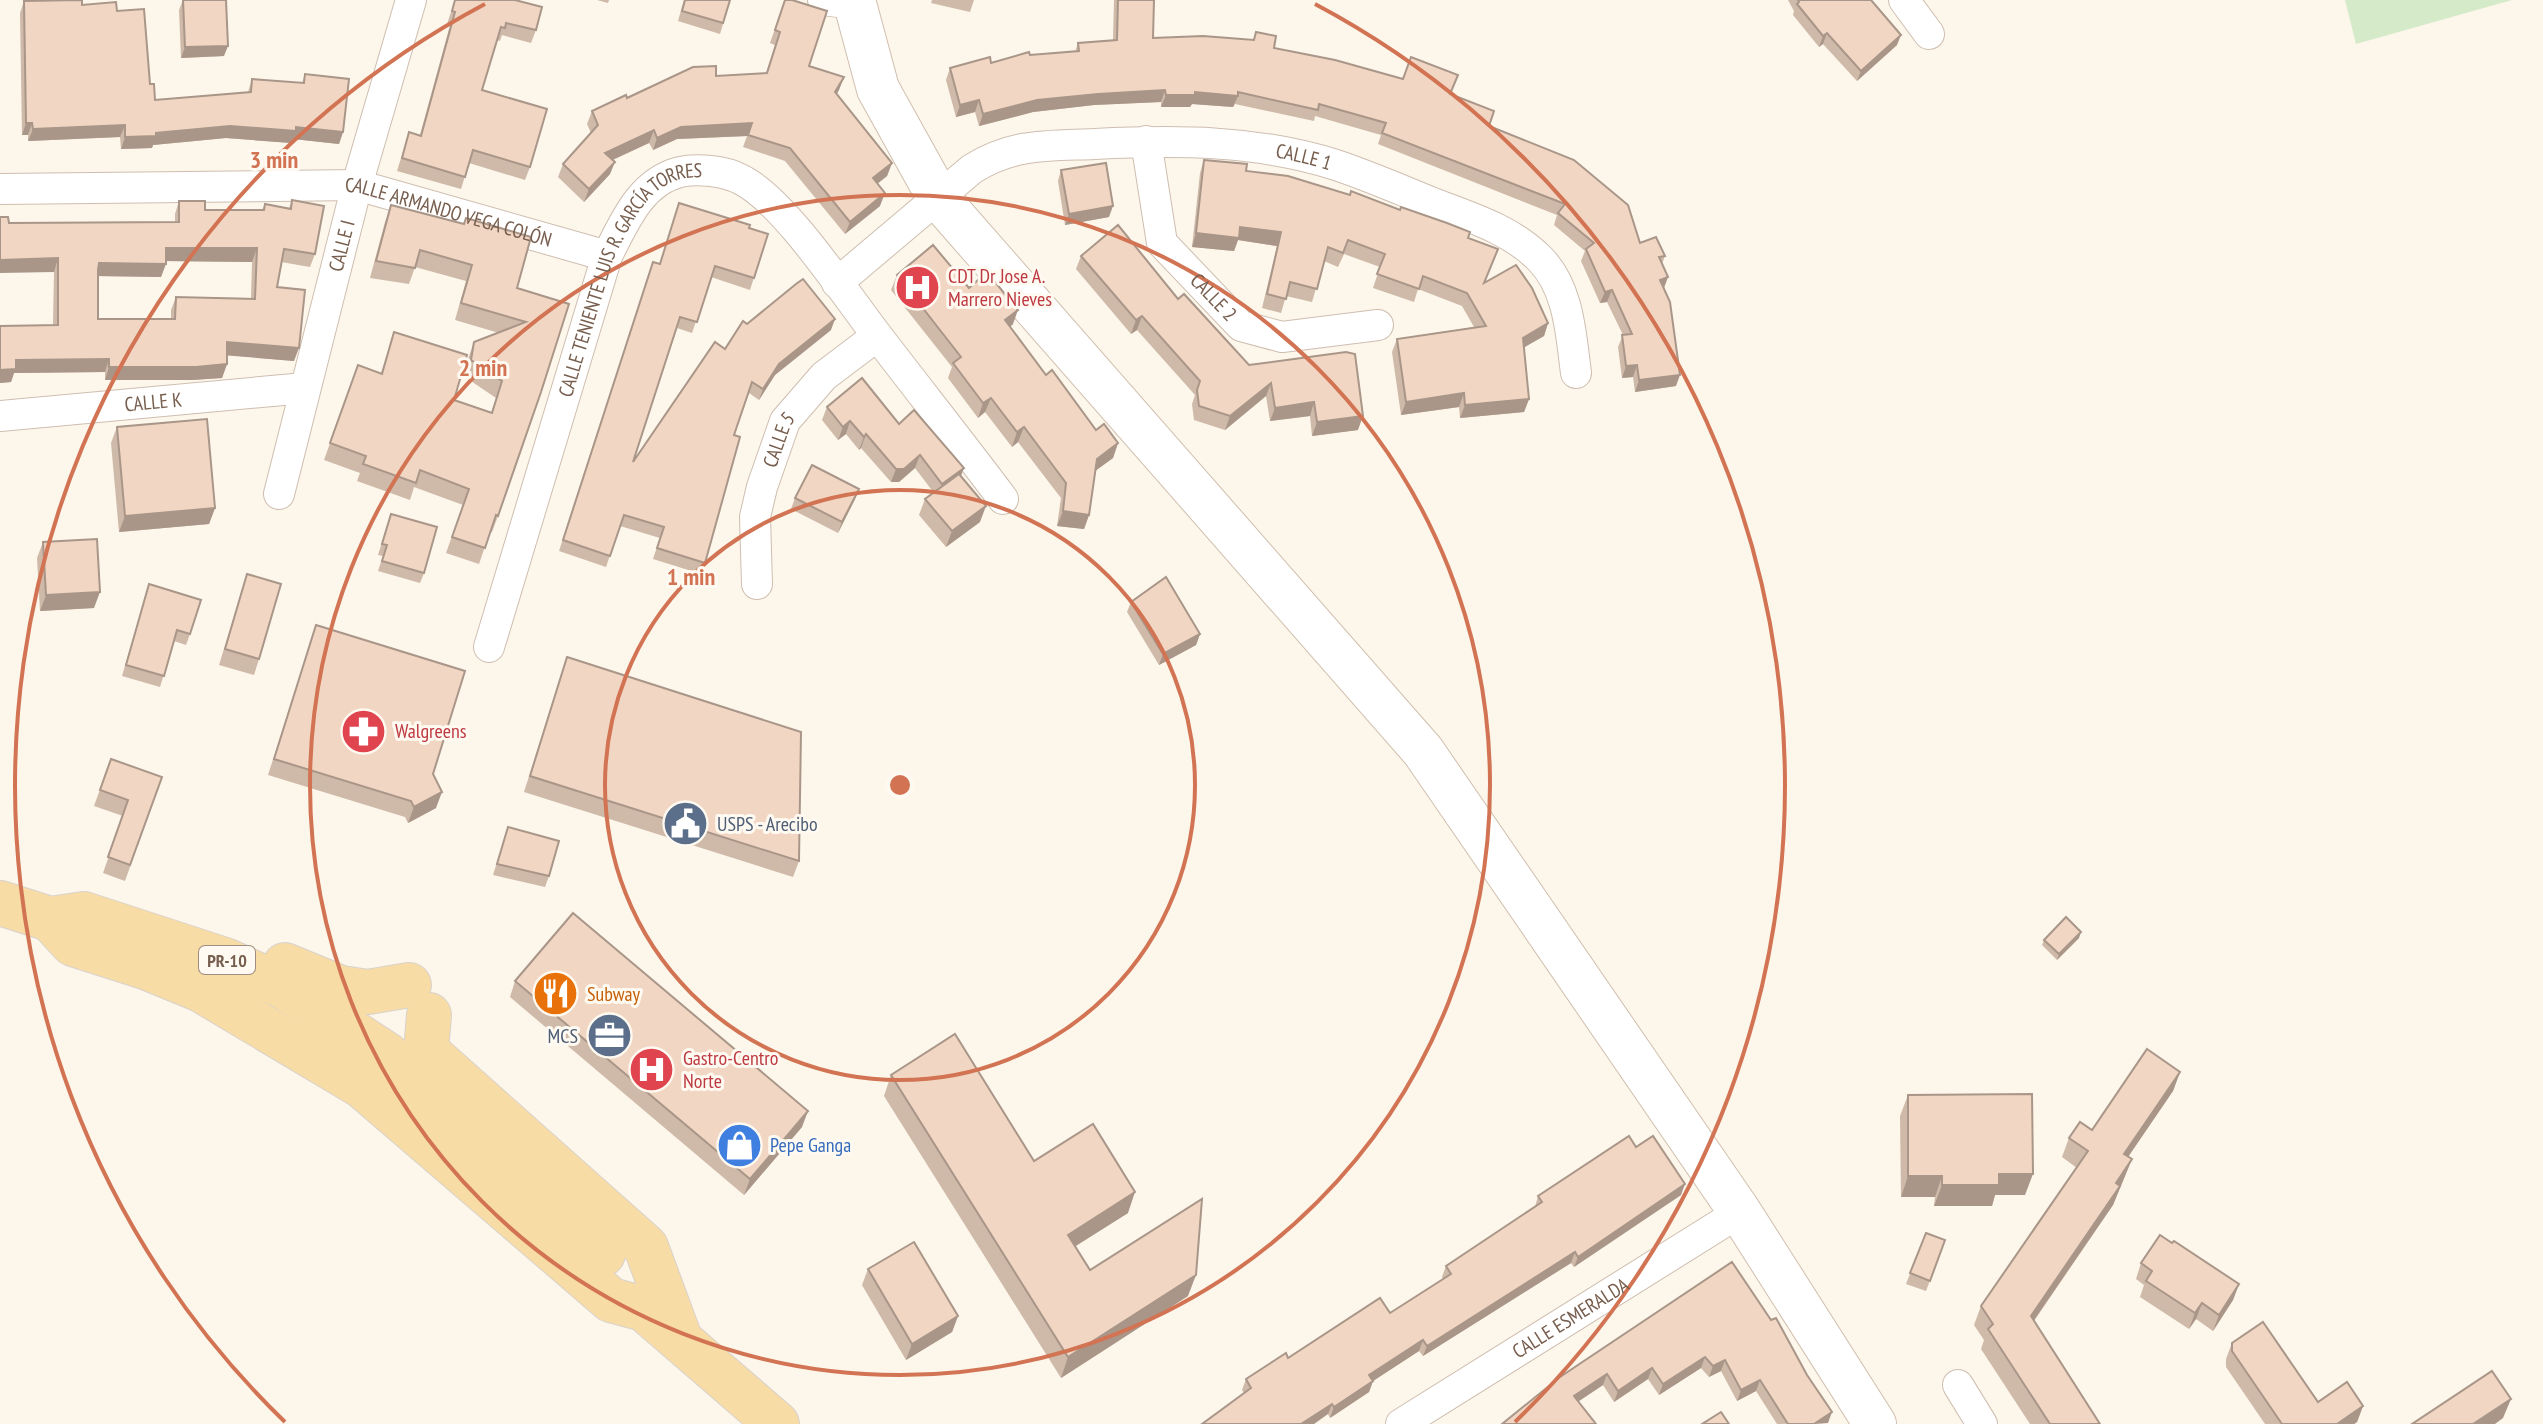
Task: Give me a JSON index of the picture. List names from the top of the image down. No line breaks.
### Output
{"streets":{"main road":["PR-10"],"street":["CALLE 1","CALLE ARMANDO VEGA COLÓN","CALLE I","CALLE TENIENTE LUIS R. GARCÍA TORRES","CALLE 2","CALLE K","CALLE 5","CALLE ESMERALDA"]},"crossings":[["CALLE 1","CALLE TENIENTE LUIS R. GARCÍA TORRES"],["CALLE 1","CALLE 2"],["CALLE ARMANDO VEGA COLÓN","CALLE I"],["CALLE ARMANDO VEGA COLÓN","CALLE TENIENTE LUIS R. GARCÍA TORRES"],["CALLE I","CALLE K"],["CALLE TENIENTE LUIS R. GARCÍA TORRES","CALLE 5"]],"places":{"hospital":["CDT Dr Jose A. Marrero Nieves","Gastro-Centro Norte"],"pharmacy":["Walgreens"],"public building":["USPS - Arecibo"],"restaurant":["Subway"],"office":["MCS"],"shop":["Pepe Ganga"]},"rings":["3 min","2 min","1 min"]}
